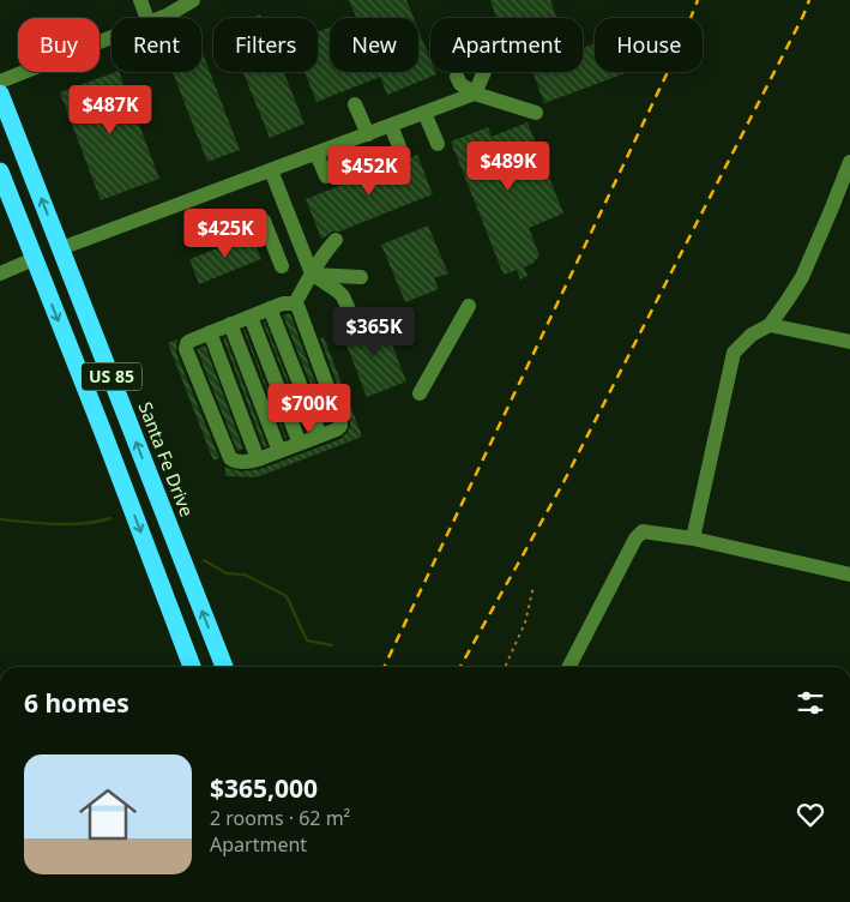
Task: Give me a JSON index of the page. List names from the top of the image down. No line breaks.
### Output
{"streets":{"highway":["US 85","Santa Fe Drive"]},"page":{"chip":["Buy","Rent","Filters","New","Apartment","House"],"price":["$487K","$489K","$452K","$425K","$365K","$700K"],"heading":"6 homes","list":[{"name":"$365,000","note":"2 rooms · 62 m² · Apartment"}]}}
